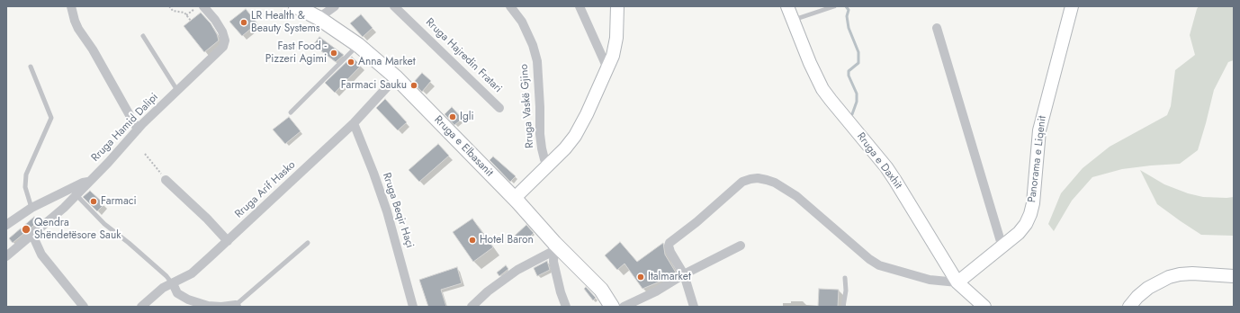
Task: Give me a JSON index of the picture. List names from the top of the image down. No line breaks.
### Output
{"streets":{"main road":["Rruga e Elbasanit"],"street":["Rruga Hajredin Fratari","Rruga Vaskë Gjino","Rruga Hamid Dalipi","Panorama e Liqenit","Rruga e Daxhit","Rruga Arif Hasko","Rruga Beqir Haçi"]},"crossings":[["Rruga e Elbasanit","Rruga Arif Hasko"],["Panorama e Liqenit","Rruga e Daxhit"],["Rruga Arif Hasko","Rruga Beqir Haçi"]],"places":["LR Health & Beauty Systems","Fast Food - Pizzeri Agimi","Anna Market","Farmaci Sauku","Igli","Farmaci","Qendra Shëndetësore Sauk","Hotel Baron","Italmarket"]}
